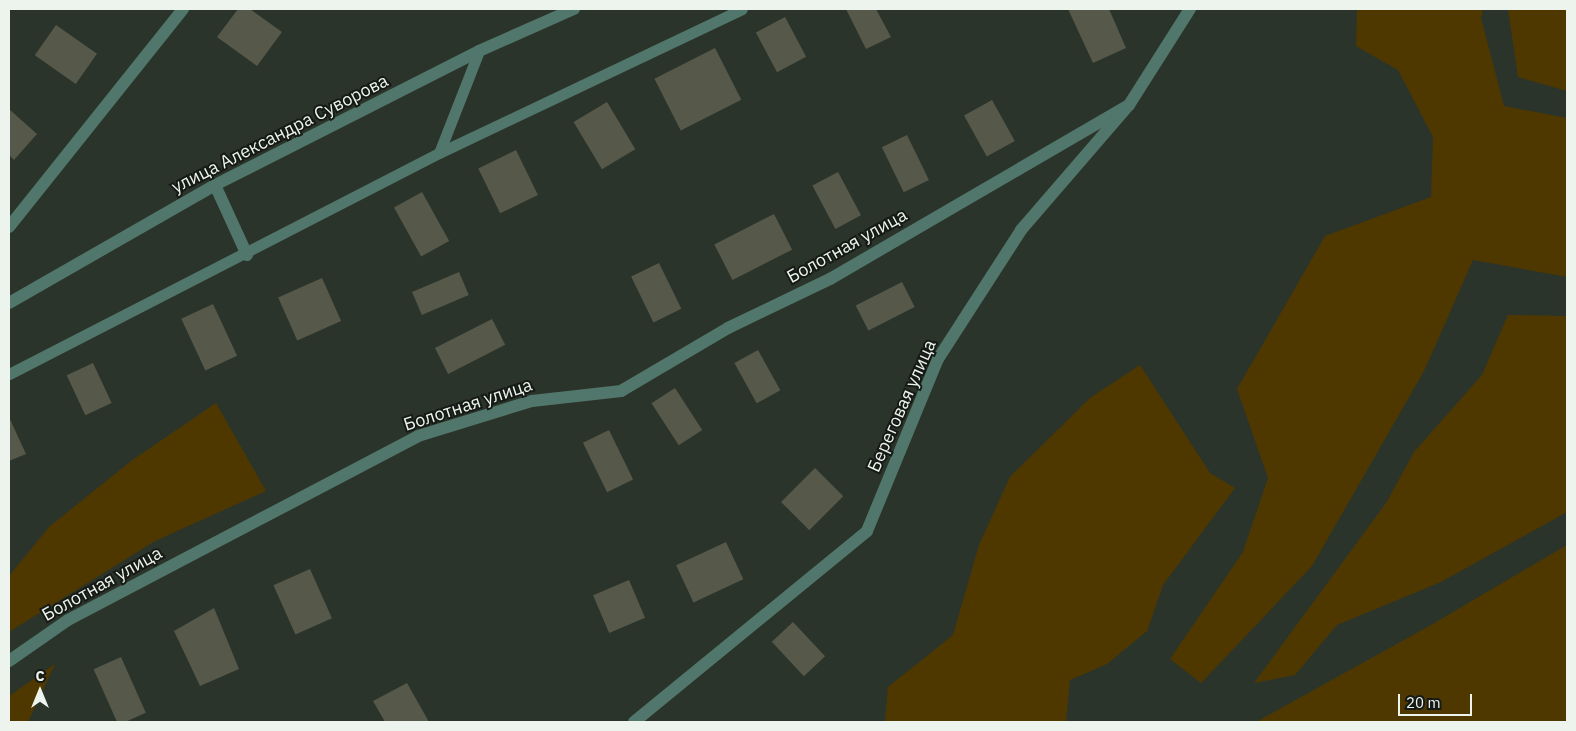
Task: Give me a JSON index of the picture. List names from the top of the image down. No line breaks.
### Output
{"streets":{"street":["улица Александра Суворова","Болотная улица","Береговая улица"]},"crossings":[["Болотная улица","Береговая улица"]],"scale_bar":"20 m","north":"top"}
